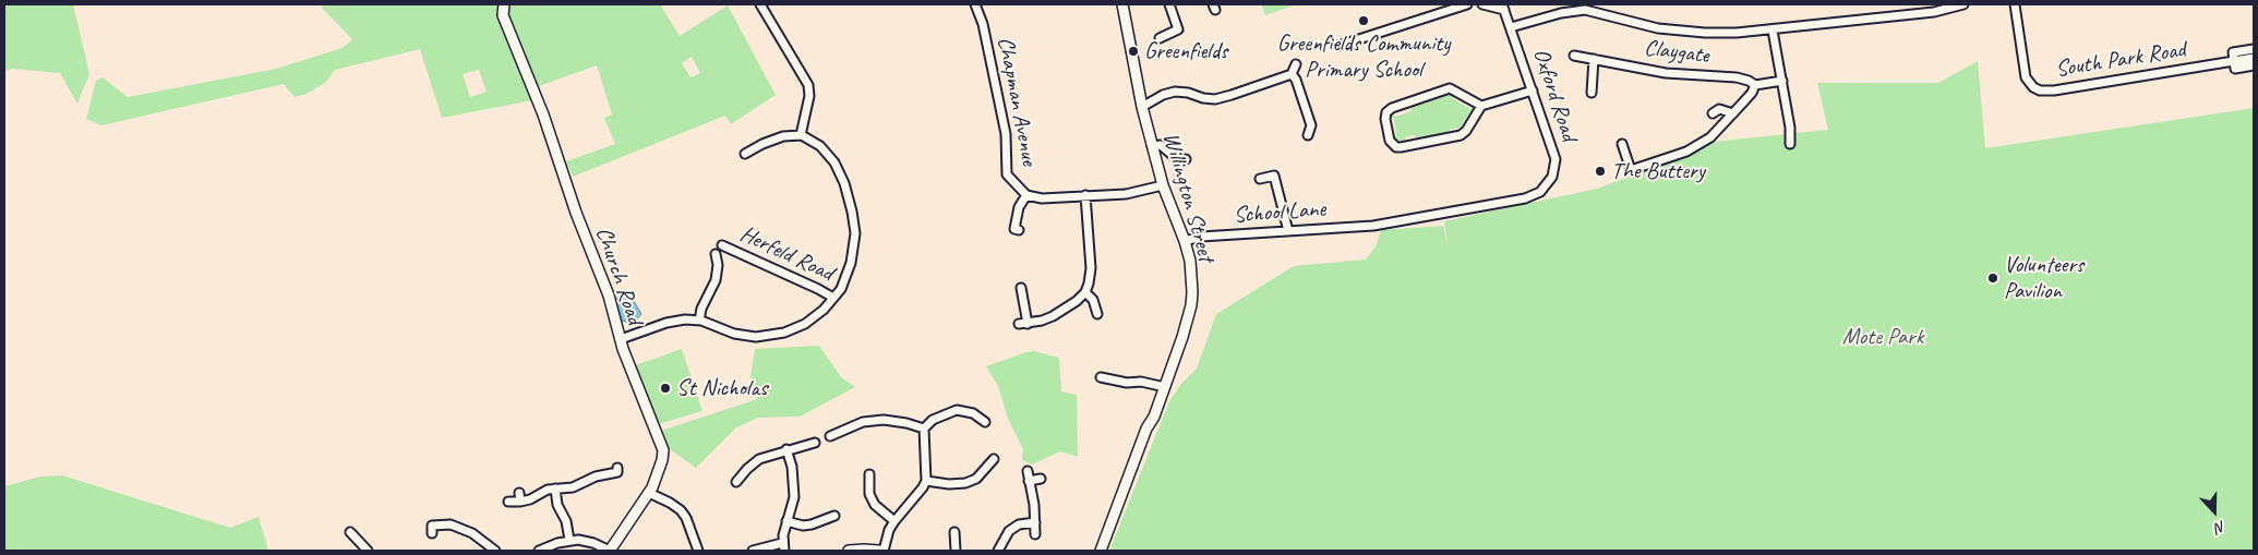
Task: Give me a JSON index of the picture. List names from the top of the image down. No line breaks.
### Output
{"streets":{"street":["Claygate","South Park Road","Oxford Road","Chapman Avenue","Willington Street","School Lane","Herfeld Road","Church Road"]},"crossings":[["Oxford Road","School Lane"],["Chapman Avenue","Willington Street"],["Willington Street","School Lane"]],"parks":["Mote Park"],"places":["Greenfields Community Primary School","Greenfields","The Buttery","Volunteers Pavilion","St Nicholas"],"north":"bottom"}
